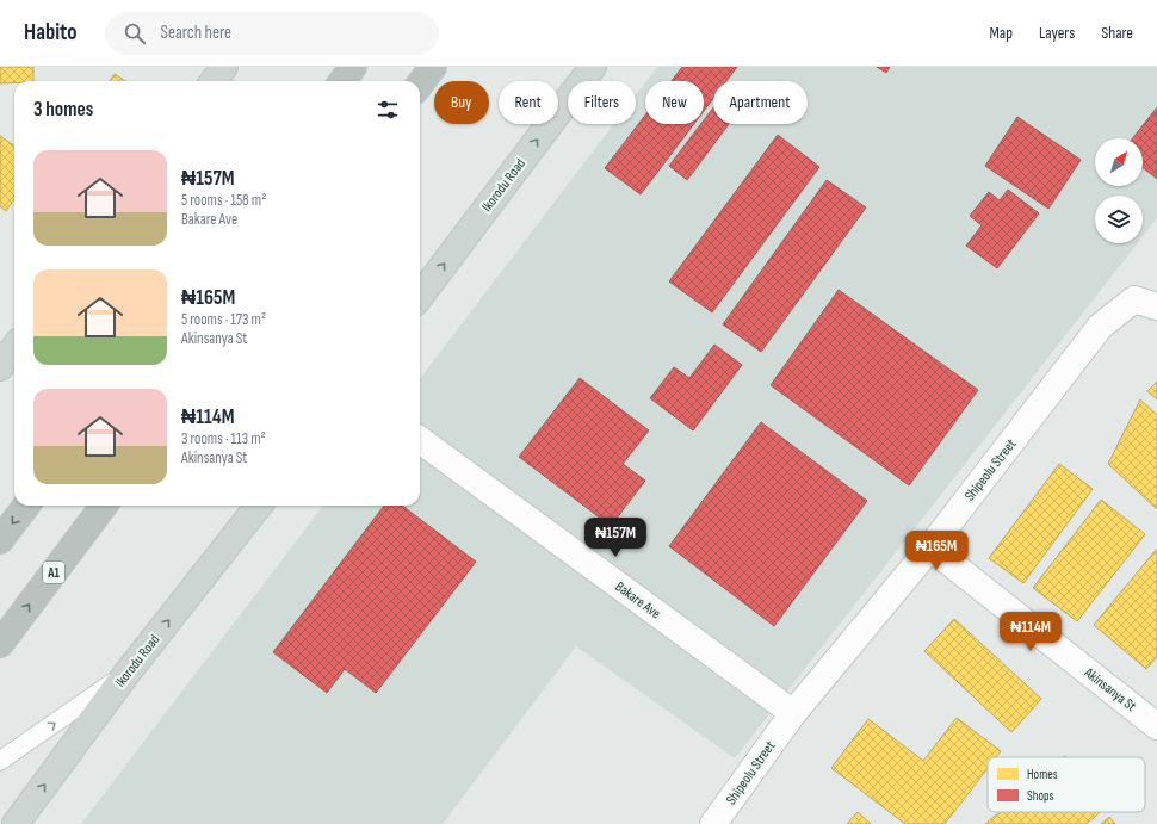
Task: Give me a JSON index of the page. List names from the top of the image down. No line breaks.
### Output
{"streets":{"highway":["A1"],"main road":["Ikorodu Road"],"street":["Shipeolu Street","Bakare Ave","Akinsanya St"]},"crossings":[["Shipeolu Street","Bakare Ave"],["Shipeolu Street","Akinsanya St"]],"one_way":["Ikorodu Road"],"legend":["Homes","Shops"],"north":"top right","page":{"header":"Habito","search":"Search here","nav":["Map","Layers","Share"],"chip":["Buy","Rent","Filters","New","Apartment"],"heading":"3 homes","list":[{"name":"₦157M","note":"5 rooms · 158 m² · Bakare Ave"},{"name":"₦165M","note":"5 rooms · 173 m² · Akinsanya St"},{"name":"₦114M","note":"3 rooms · 113 m² · Akinsanya St"}],"price":["₦157M","₦165M","₦114M"]}}
